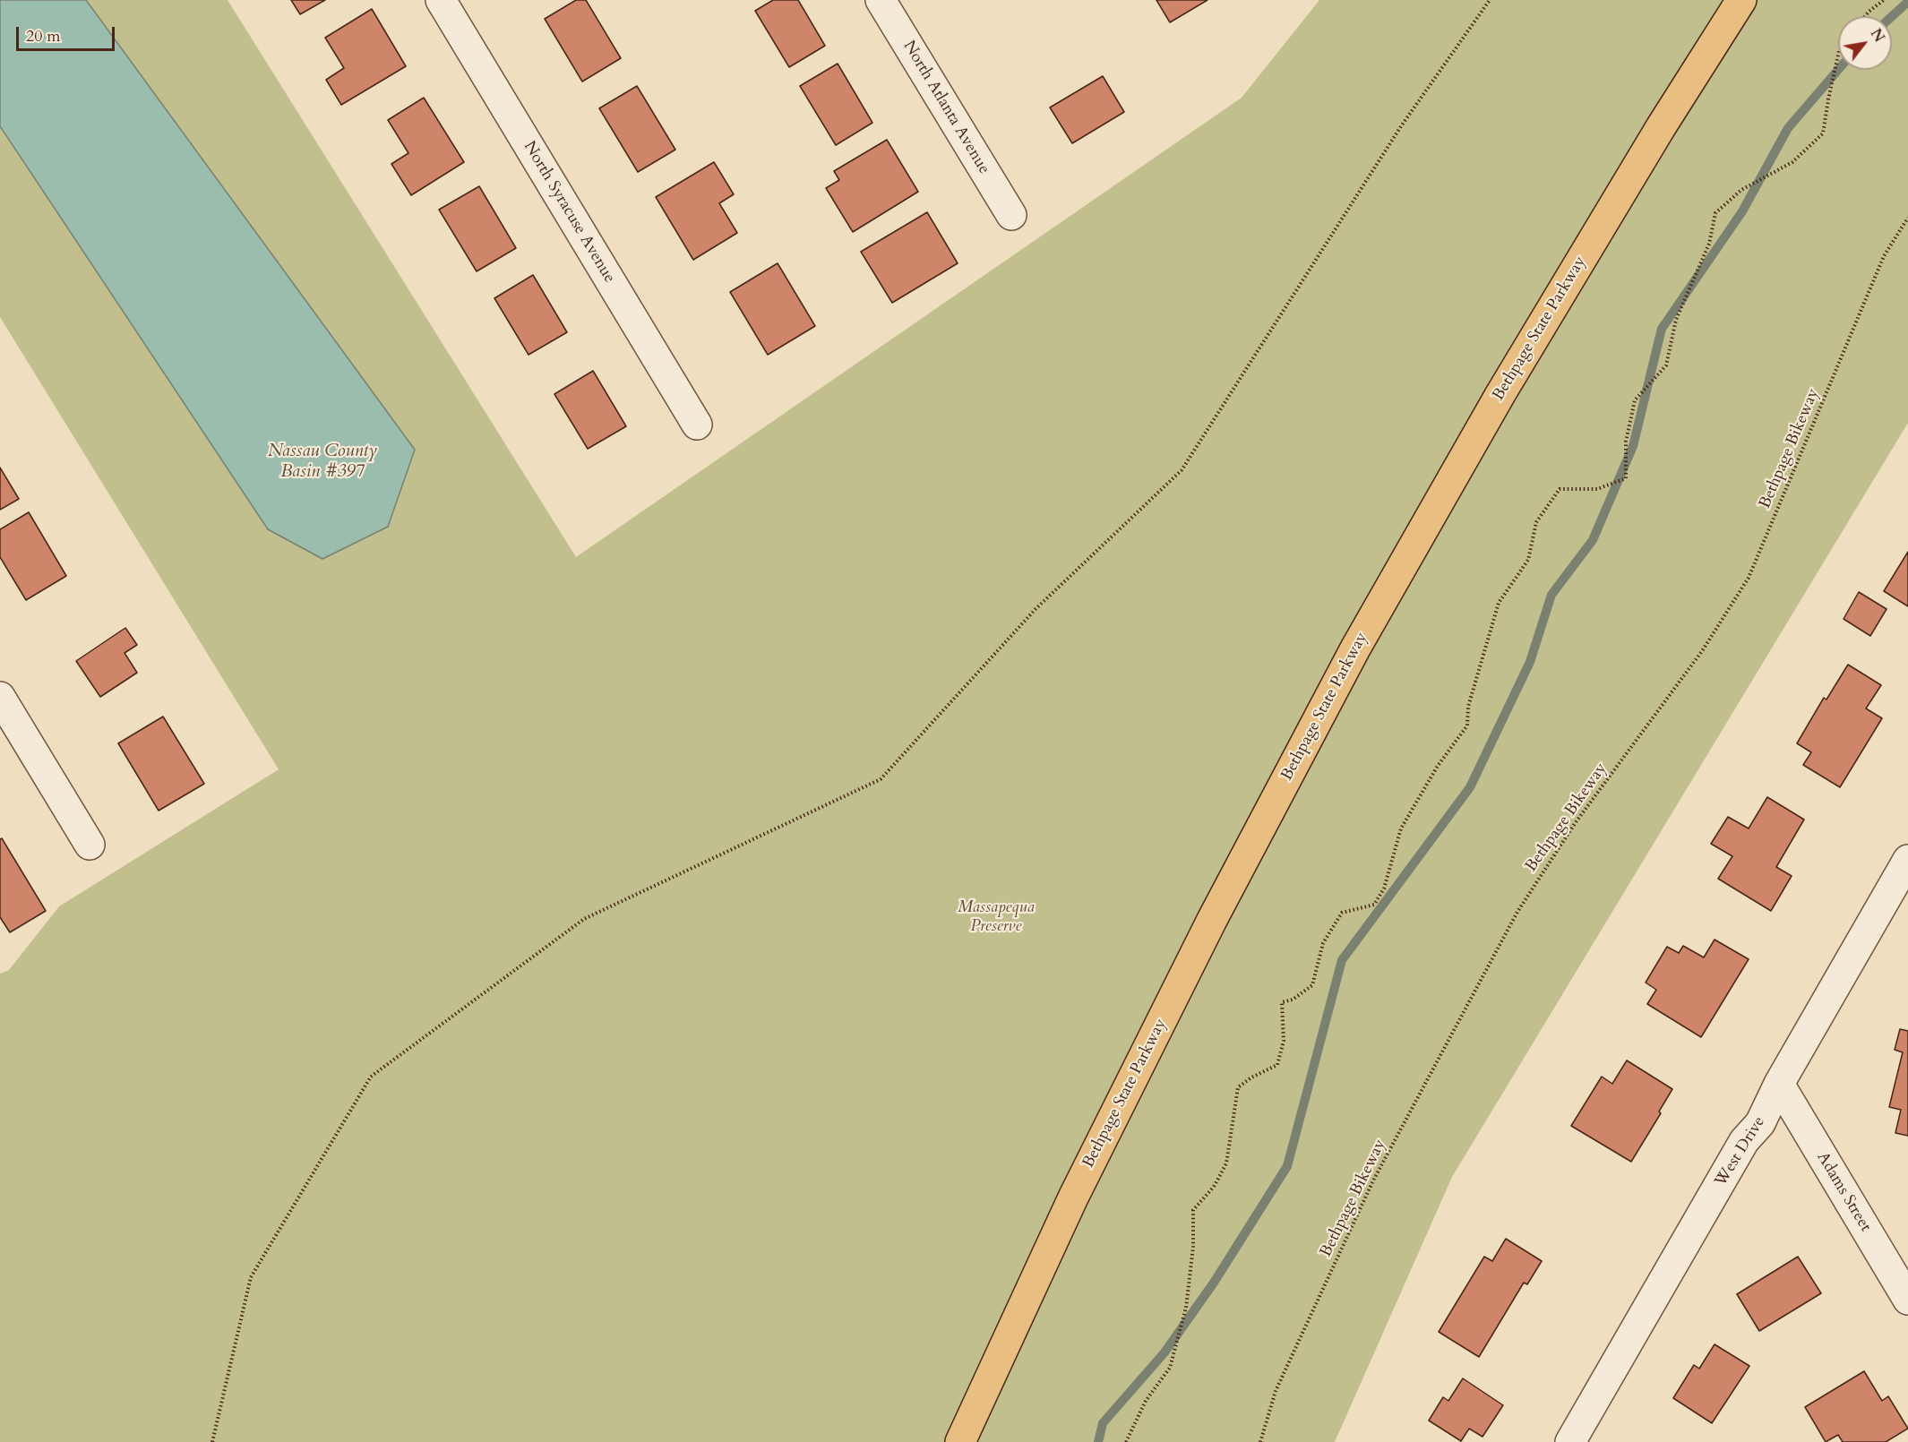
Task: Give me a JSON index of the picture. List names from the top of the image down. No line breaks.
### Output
{"streets":{"highway":["Bethpage State Parkway"],"street":["North Atlanta Avenue","North Syracuse Avenue","West Drive","Adams Street"],"path":["Bethpage Bikeway"]},"crossings":[["West Drive","Adams Street"]],"water":["Nassau County Basin #397"],"parks":["Massapequa Preserve"],"scale_bar":"20 m","north":"top right"}
